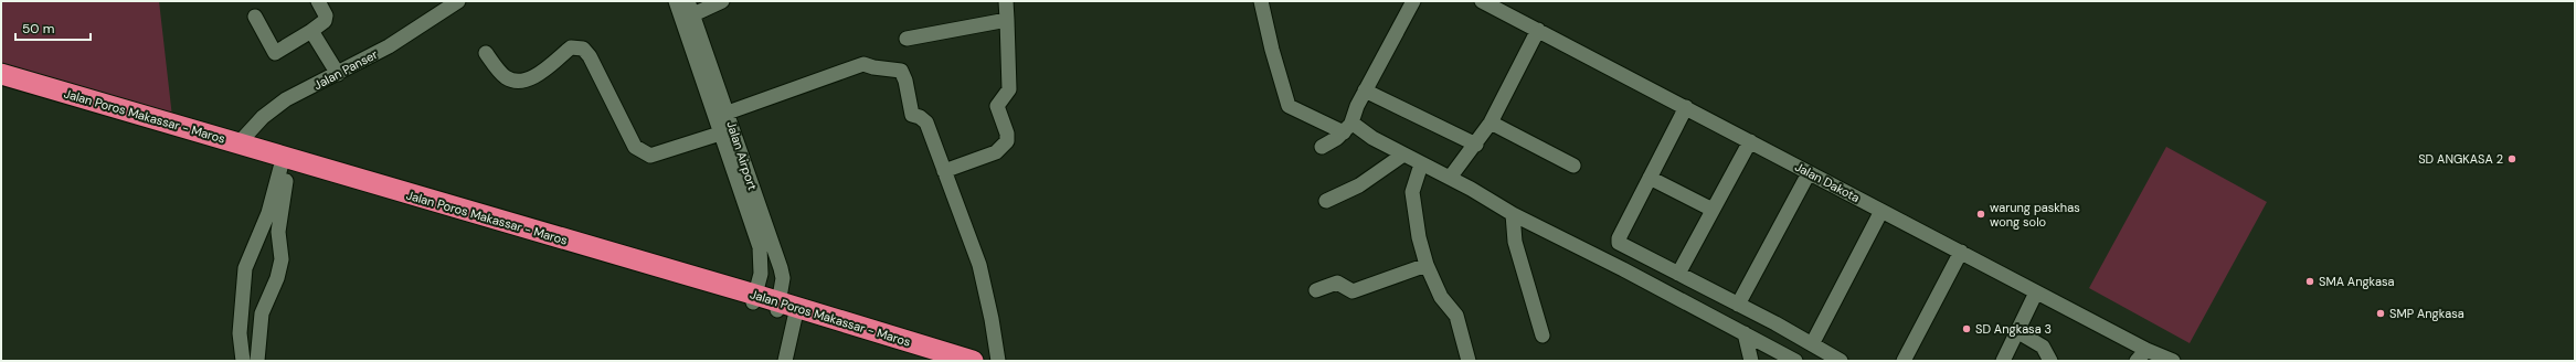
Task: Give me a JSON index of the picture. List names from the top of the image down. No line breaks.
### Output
{"streets":{"highway":["Jalan Poros Makassar - Maros"],"street":["Jalan Panser","Jalan Airport","Jalan Dakota"]},"crossings":[["Jalan Panser","Jalan Poros Makassar - Maros"],["Jalan Poros Makassar - Maros","Jalan Airport"]],"places":["SD ANGKASA 2","warung paskhas wong solo","SMA Angkasa","SMP Angkasa","SD Angkasa 3"],"scale_bar":"50 m"}
